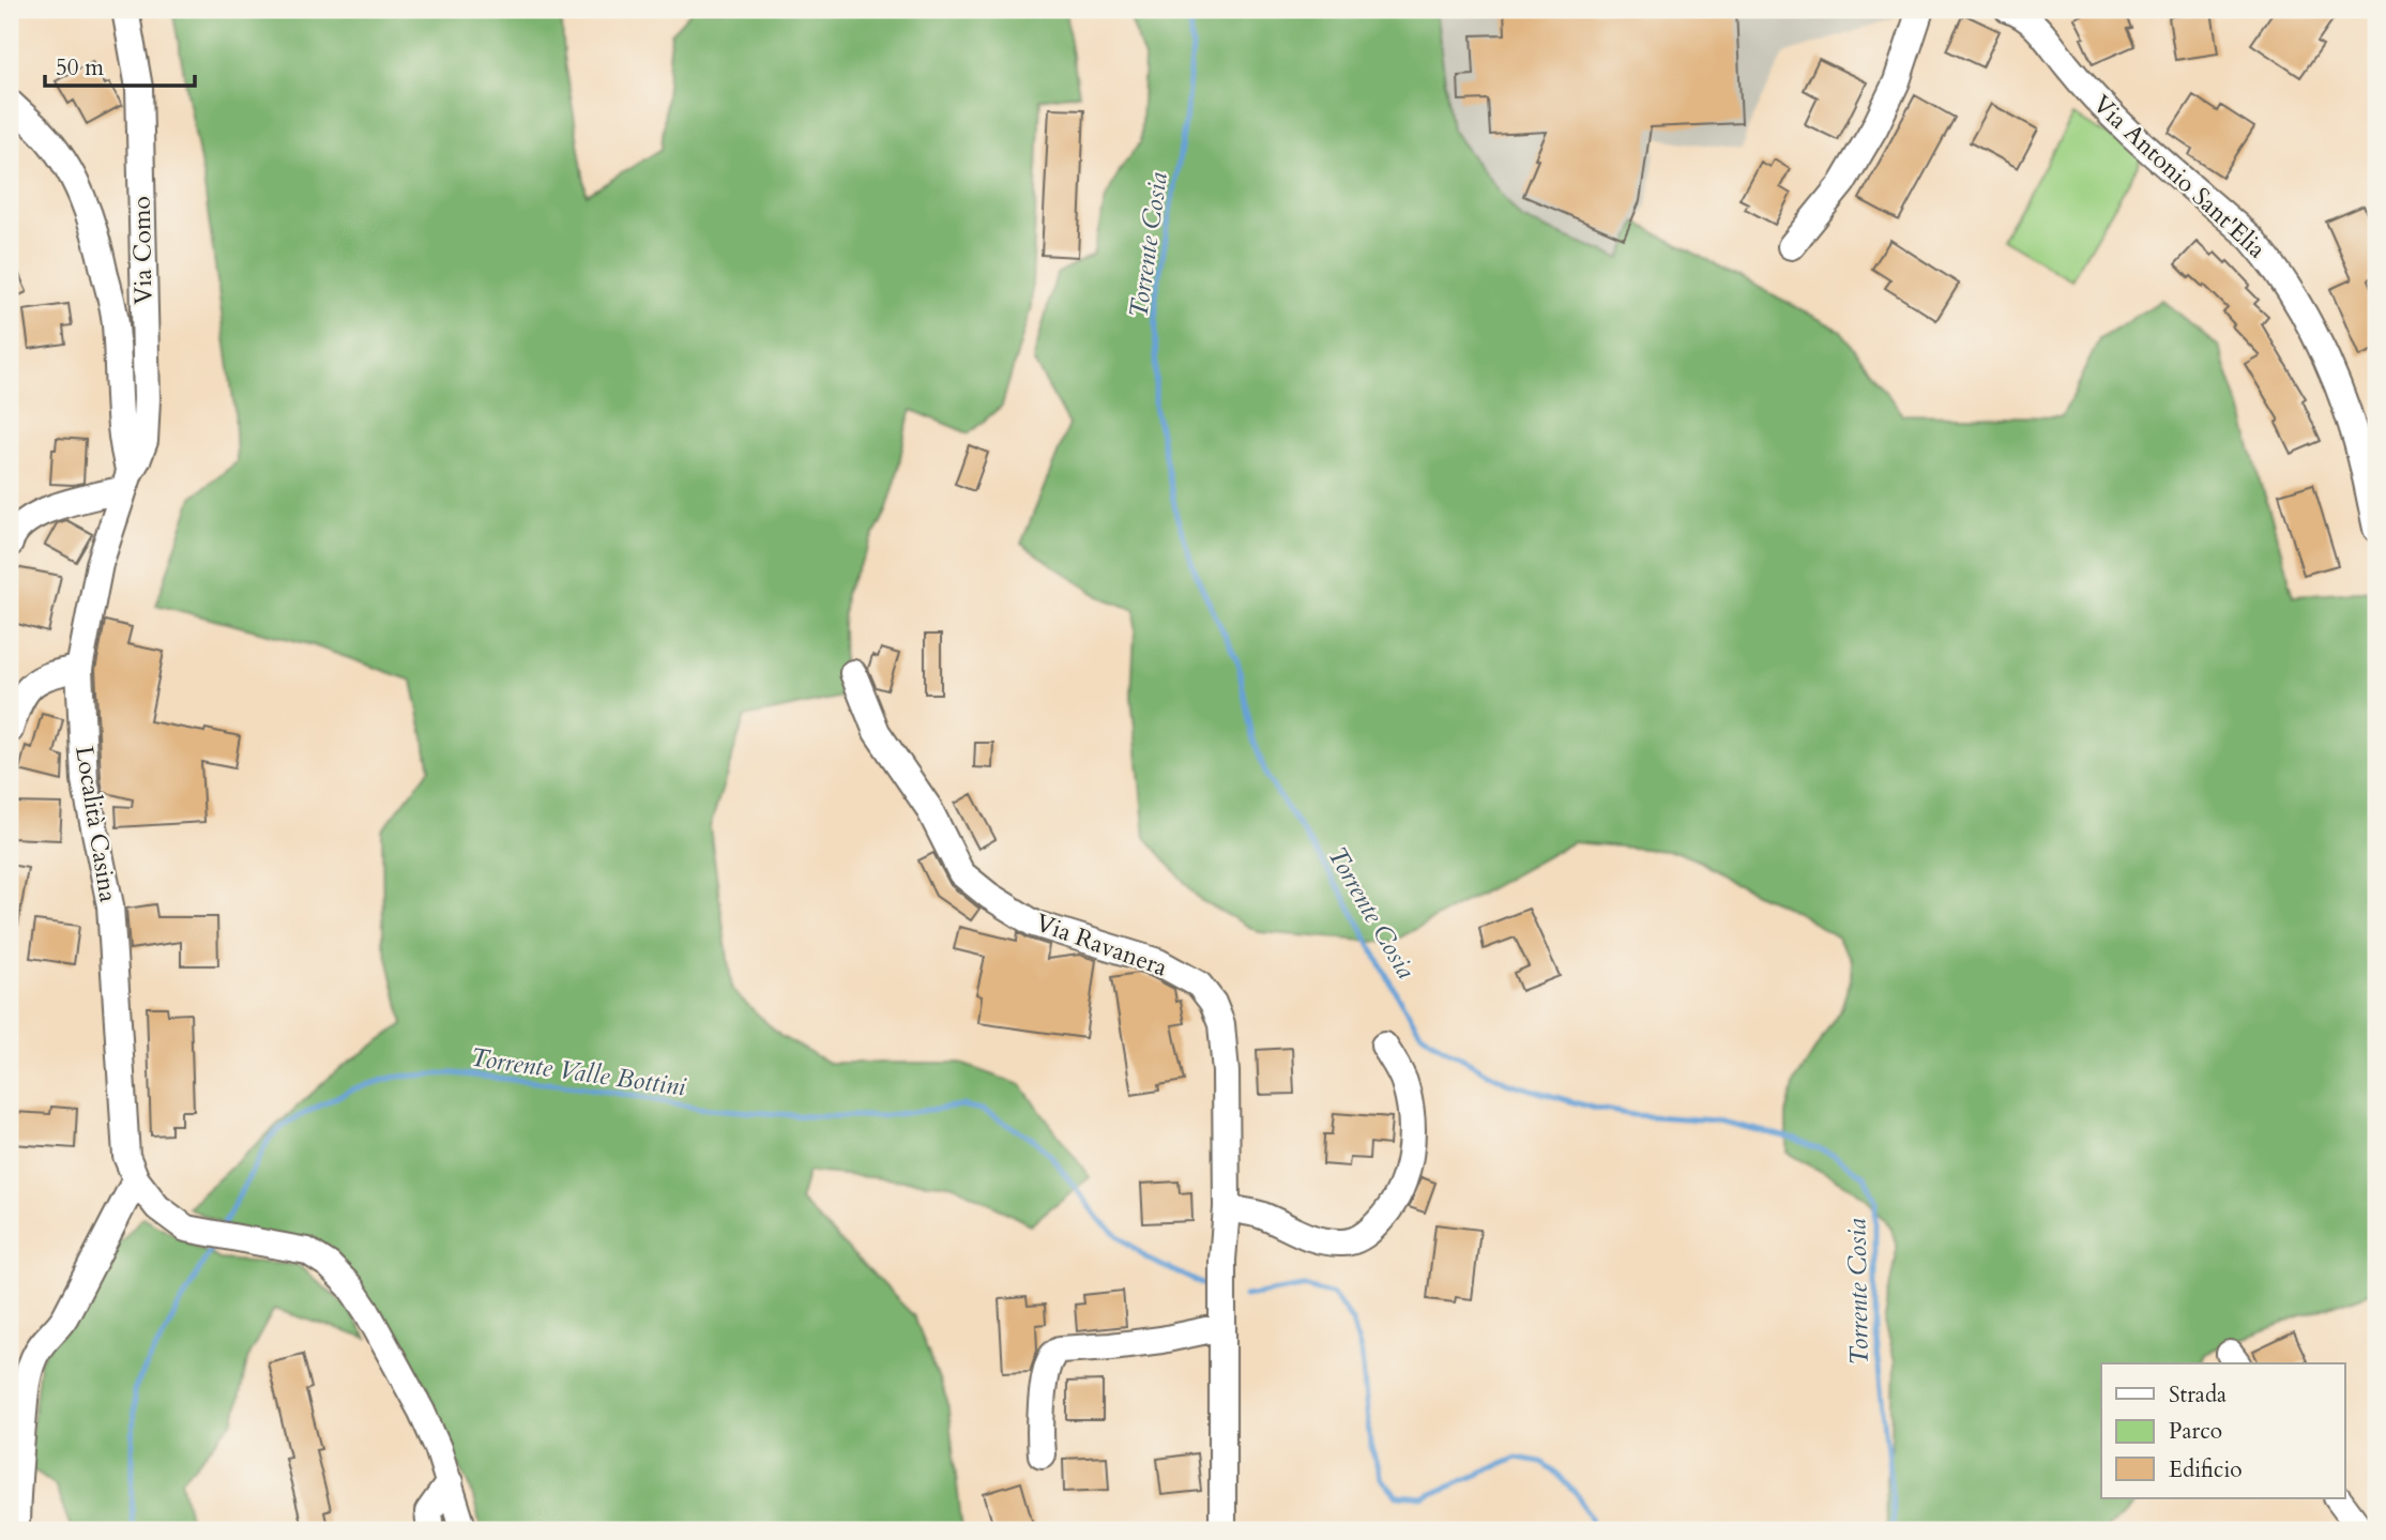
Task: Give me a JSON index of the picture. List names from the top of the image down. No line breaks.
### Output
{"streets":{"street":["Via Antonio Sant'Elia","Via Como","Località Casina","Via Ravanera"]},"crossings":[["Via Como","Località Casina"]],"water":["Torrente Cosia","Torrente Valle Bottini"],"legend":["Strada","Parco","Edificio"],"scale_bar":"50 m"}
